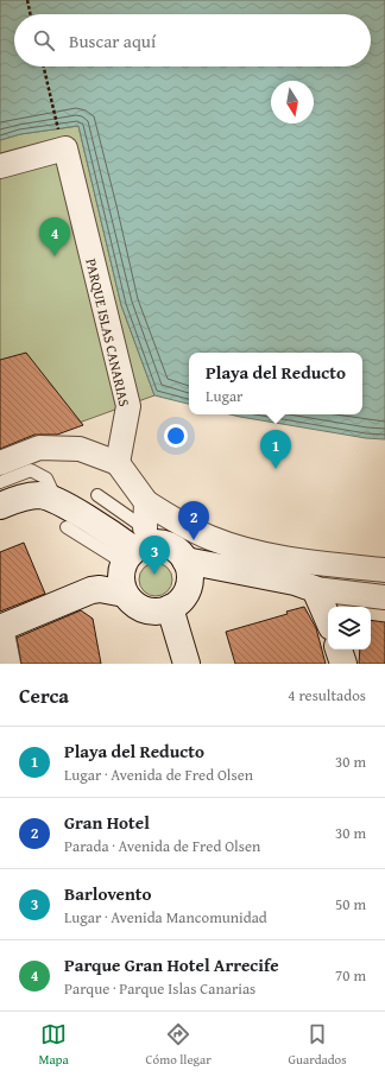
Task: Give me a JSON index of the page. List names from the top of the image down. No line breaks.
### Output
{"streets":{"street":["PARQUE ISLAS CANARIAS"]},"north":"bottom","page":{"search":"Buscar aquí","pins":["4","1","2","3"],"popup":["Playa del Reducto","Lugar"],"heading":["Cerca","4 resultados"],"list":[{"mark":"1","name":"Playa del Reducto","note":"Lugar · Avenida de Fred Olsen","value":"30 m"},{"mark":"2","name":"Gran Hotel","note":"Parada · Avenida de Fred Olsen","value":"30 m"},{"mark":"3","name":"Barlovento","note":"Lugar · Avenida Mancomunidad","value":"50 m"},{"mark":"4","name":"Parque Gran Hotel Arrecife","note":"Parque · Parque Islas Canarias","value":"70 m"}],"nav":["Mapa","Cómo llegar","Guardados"]}}
